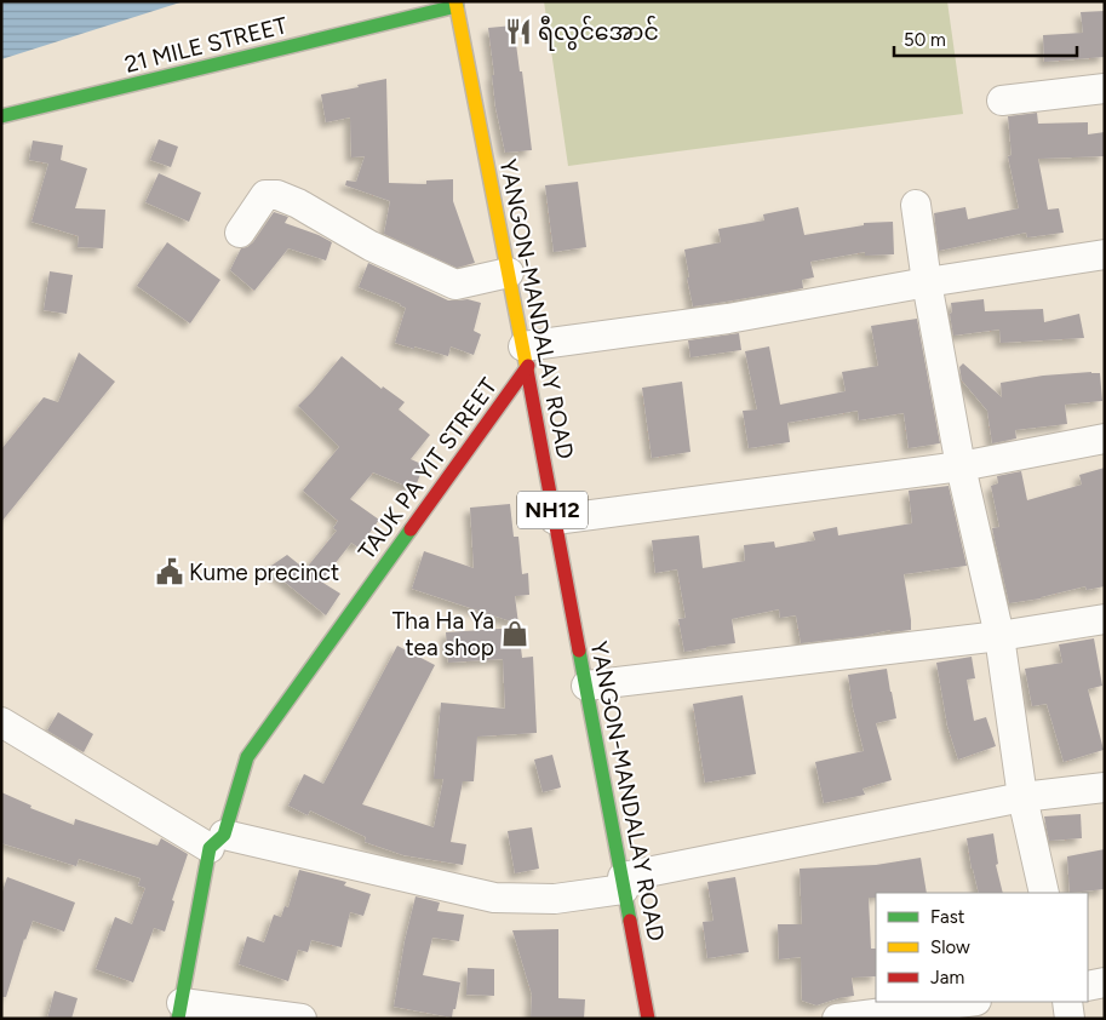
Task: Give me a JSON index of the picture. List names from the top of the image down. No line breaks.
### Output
{"streets":{"main road":["21 MILE STREET","YANGON-MANDALAY ROAD","TAUK PA YIT STREET","NH12"]},"crossings":[["21 MILE STREET","YANGON-MANDALAY ROAD"],["YANGON-MANDALAY ROAD","TAUK PA YIT STREET"]],"places":{"restaurant":["ရီလွင်အောင်"],"public building":["Kume precinct"],"shop":["Tha Ha Ya tea shop"]},"legend":["Fast","Slow","Jam"],"scale_bar":"50 m"}
